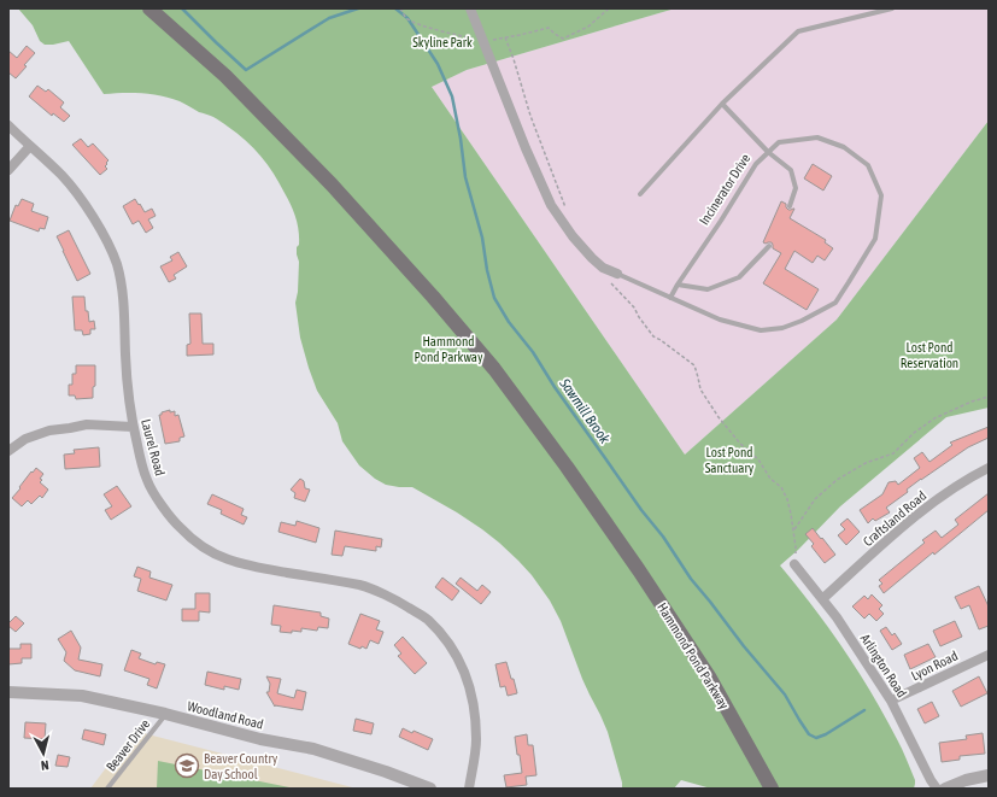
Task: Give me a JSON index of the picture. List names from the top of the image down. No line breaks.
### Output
{"streets":{"main road":["Hammond Pond Parkway"],"street":["Incinerator Drive","Laurel Road","Craftsland Road","Arlington Road","Lyon Road","Woodland Road"],"lane":["Beaver Drive"]},"crossings":[["Craftsland Road","Arlington Road"],["Arlington Road","Lyon Road"],["Woodland Road","Beaver Drive"]],"water":["Sawmill Brook"],"parks":["Skyline Park","Hammond Pond Parkway","Lost Pond Reservation","Lost Pond Sanctuary"],"places":{"school or university":["Beaver Country Day School"]},"north":"bottom"}
